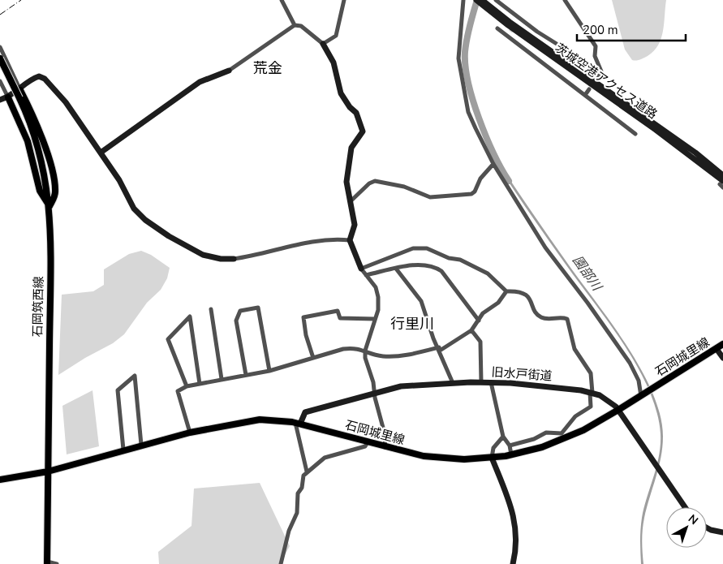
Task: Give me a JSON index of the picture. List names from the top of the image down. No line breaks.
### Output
{"streets":{"main road":["石岡筑西線","石岡城里線"],"street":["茨城空港アクセス道路","旧水戸街道"]},"crossings":[["石岡筑西線","石岡城里線"],["石岡城里線","旧水戸街道"]],"districts":["荒金","行里川"],"water":["園部川"],"scale_bar":"200 m","north":"top right"}
